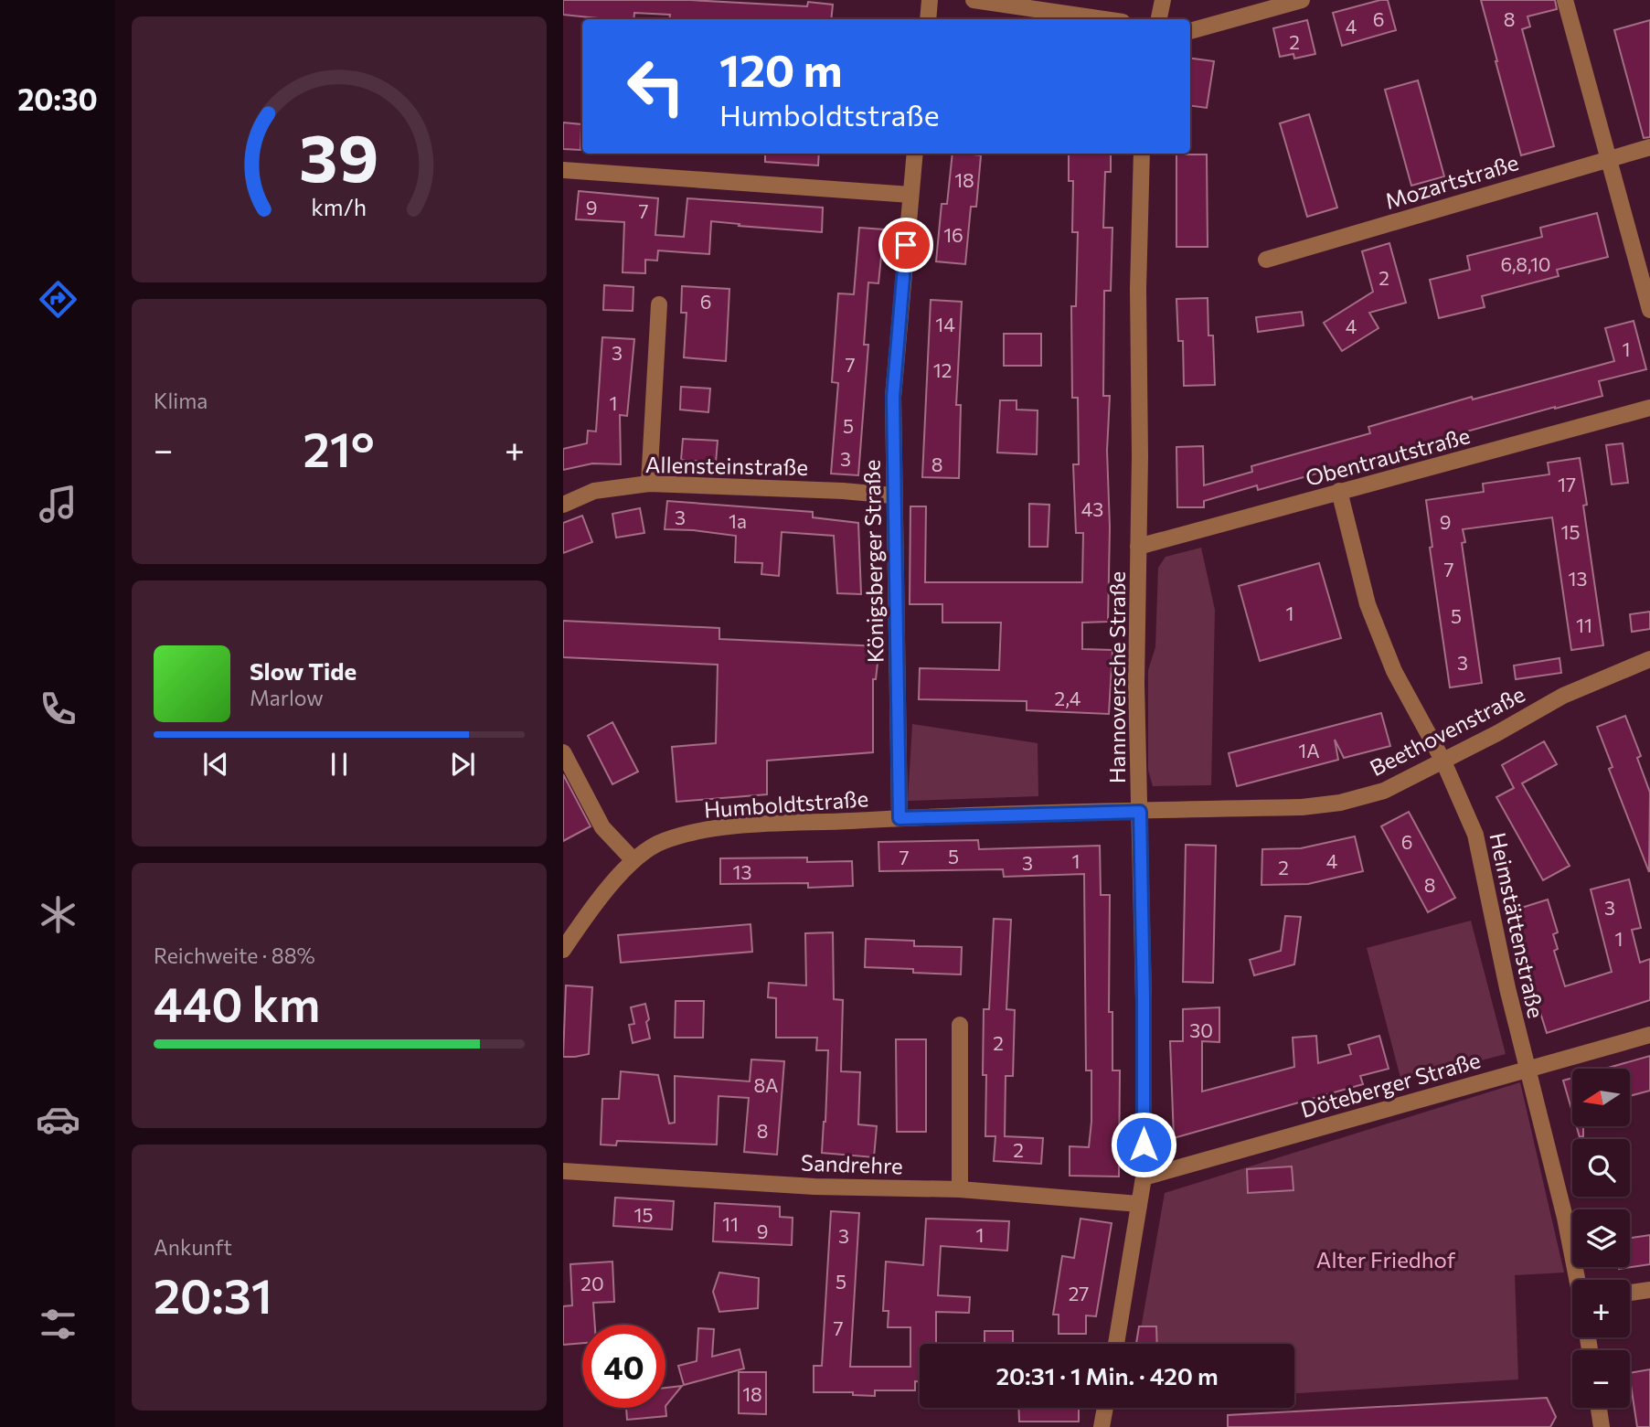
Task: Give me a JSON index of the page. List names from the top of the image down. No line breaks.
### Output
{"streets":{"street":["Mozartstraße","Obentrautstraße","Allensteinstraße","Königsberger Straße","Hannoversche Straße","Beethovenstraße","Humboldtstraße","Heimstättenstraße","Döteberger Straße","Sandrehre"]},"crossings":[["Obentrautstraße","Hannoversche Straße"],["Obentrautstraße","Heimstättenstraße"],["Allensteinstraße","Königsberger Straße"],["Königsberger Straße","Humboldtstraße"],["Hannoversche Straße","Beethovenstraße"],["Hannoversche Straße","Humboldtstraße"],["Hannoversche Straße","Döteberger Straße"],["Hannoversche Straße","Sandrehre"],["Beethovenstraße","Humboldtstraße"],["Beethovenstraße","Heimstättenstraße"],["Heimstättenstraße","Döteberger Straße"]],"parks":["Alter Friedhof"],"house_numbers":["6","8","4","2","18","9","7","16","6,8,10","2","6","14","4","1","3","7","12","1","5","3","8","17","43","3","1a","9","15","7","13","1","5","11","3","2,4","1A","6","5","7","1","4","3","2","13","8","3","1","30","2","8A","8","2","15","11","9","1","3","5","20","27","7","18"],"north":"left","page":{"tabs":"20:30","turn":["120 m","Humboldtstraße"],"tile":["Klima",["Reichweite · 88%","440 km"],["Ankunft","20:31"]],"heat":["−","21°","+"],"song":["Slow Tide","Marlow"],"map_buttons":["+","−"],"limit":"40","trip":"20:31 · 1 Min. · 420 m","gauge":["39","km/h"]}}
